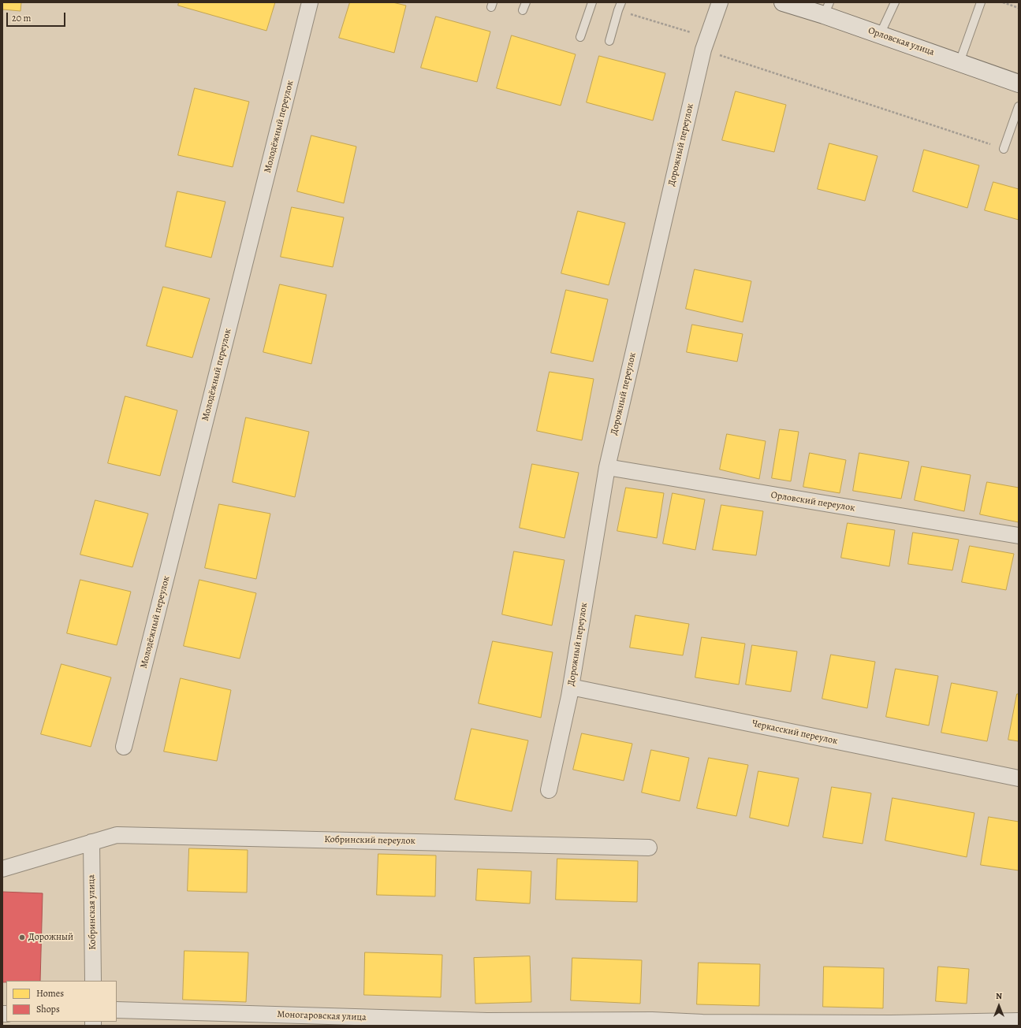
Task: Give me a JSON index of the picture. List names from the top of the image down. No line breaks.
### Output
{"streets":{"main road":["Орловская улица"],"street":["Молодёжный переулок","Дорожный переулок","Орловский переулок","Черкасский переулок","Кобринский переулок","Кобринская улица","Моногаровская улица"]},"crossings":[["Дорожный переулок","Орловский переулок"],["Дорожный переулок","Черкасский переулок"],["Кобринский переулок","Кобринская улица"]],"places":["Дорожный"],"legend":["Homes","Shops"],"scale_bar":"20 m","north":"top"}
